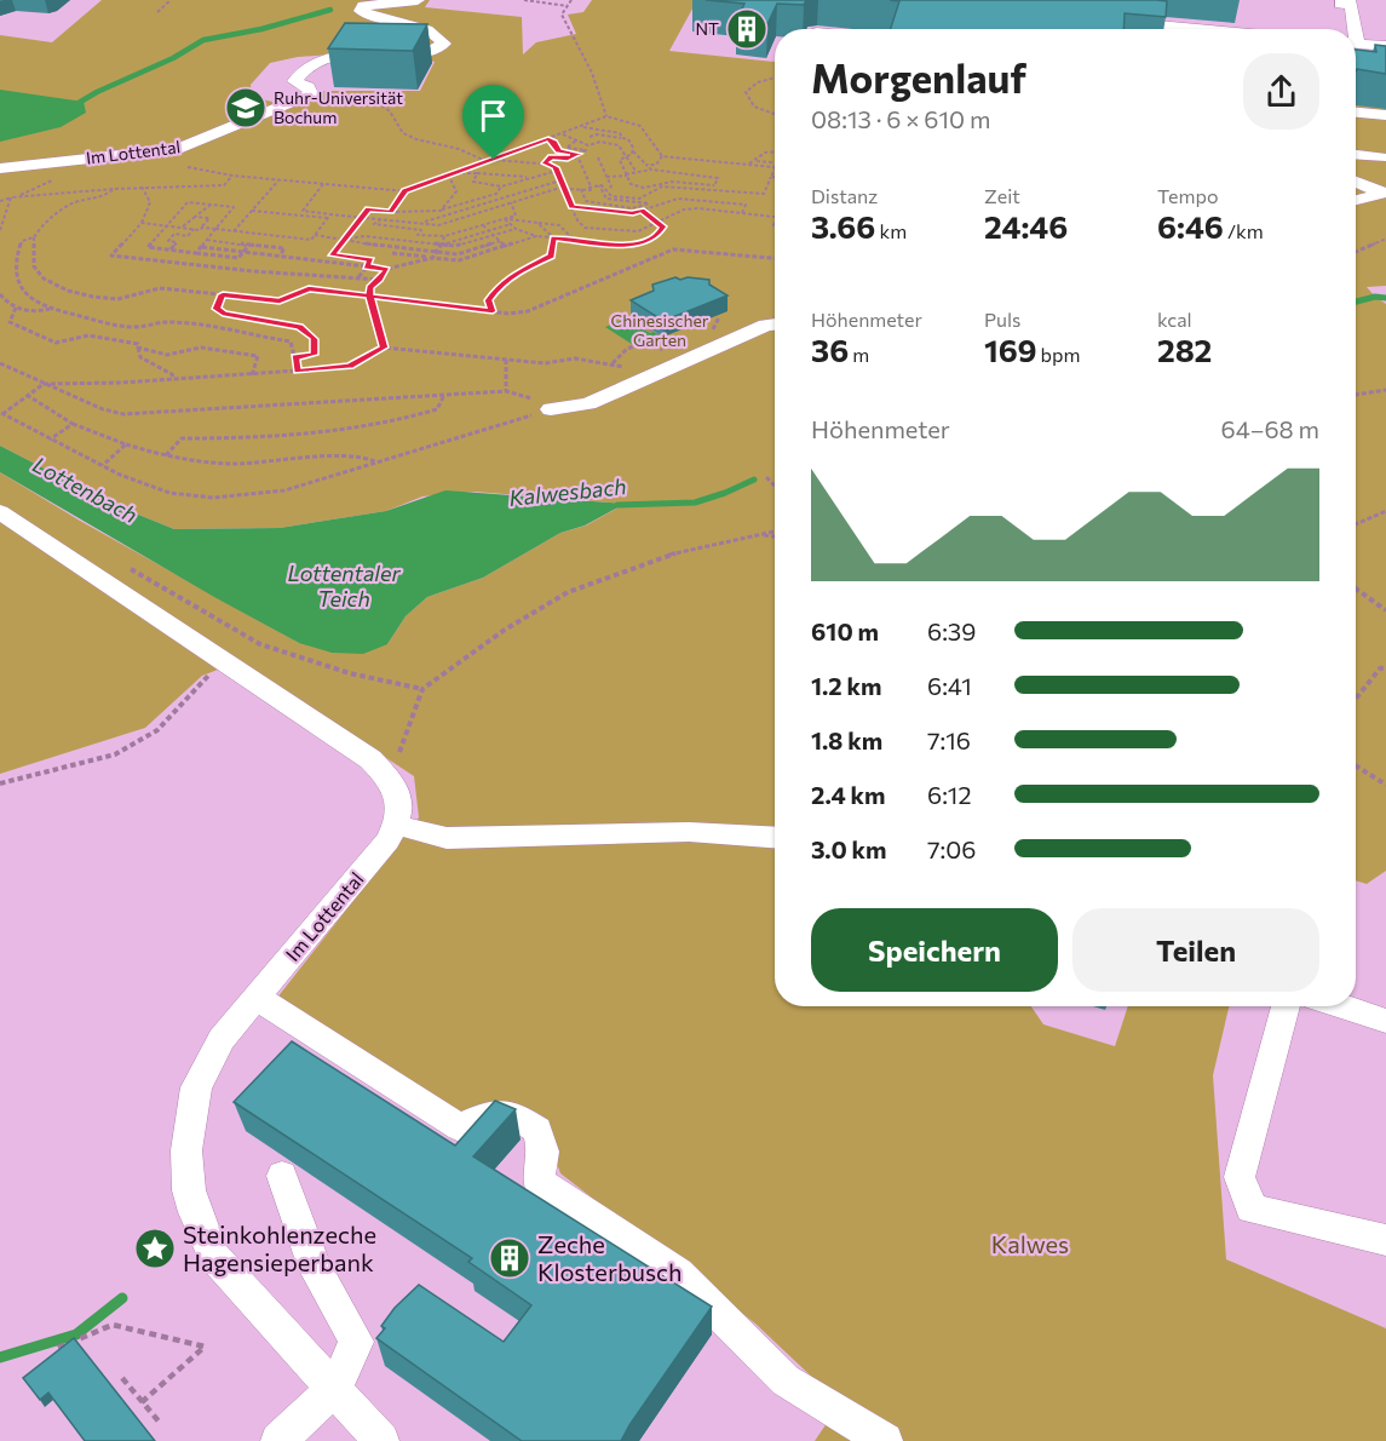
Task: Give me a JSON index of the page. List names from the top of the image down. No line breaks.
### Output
{"streets":{"street":["Im Lottental"]},"water":["Lottenbach","Kalwesbach","Lottentaler Teich"],"parks":["Chinesischer Garten","Kalwes"],"places":{"building":["NT","Zeche Klosterbusch"],"school or university":["Ruhr-Universität Bochum"],"place":["Steinkohlenzeche Hagensieperbank"]},"page":{"heading":["Morgenlauf","08:13 · 6 × 610 m"],"stats":[["Distanz","3.66 km"],["Zeit","24:46"],["Tempo","6:46 /km"],["Höhenmeter","36 m"],["Puls","169 bpm"],["kcal","282"]],"chart":["Höhenmeter","64–68 m"],"list":[{"name":"610 m","note":"6:39"},{"name":"1.2 km","note":"6:41"},{"name":"1.8 km","note":"7:16"},{"name":"2.4 km","note":"6:12"},{"name":"3.0 km","note":"7:06"}],"buttons":["Speichern","Teilen"]}}
